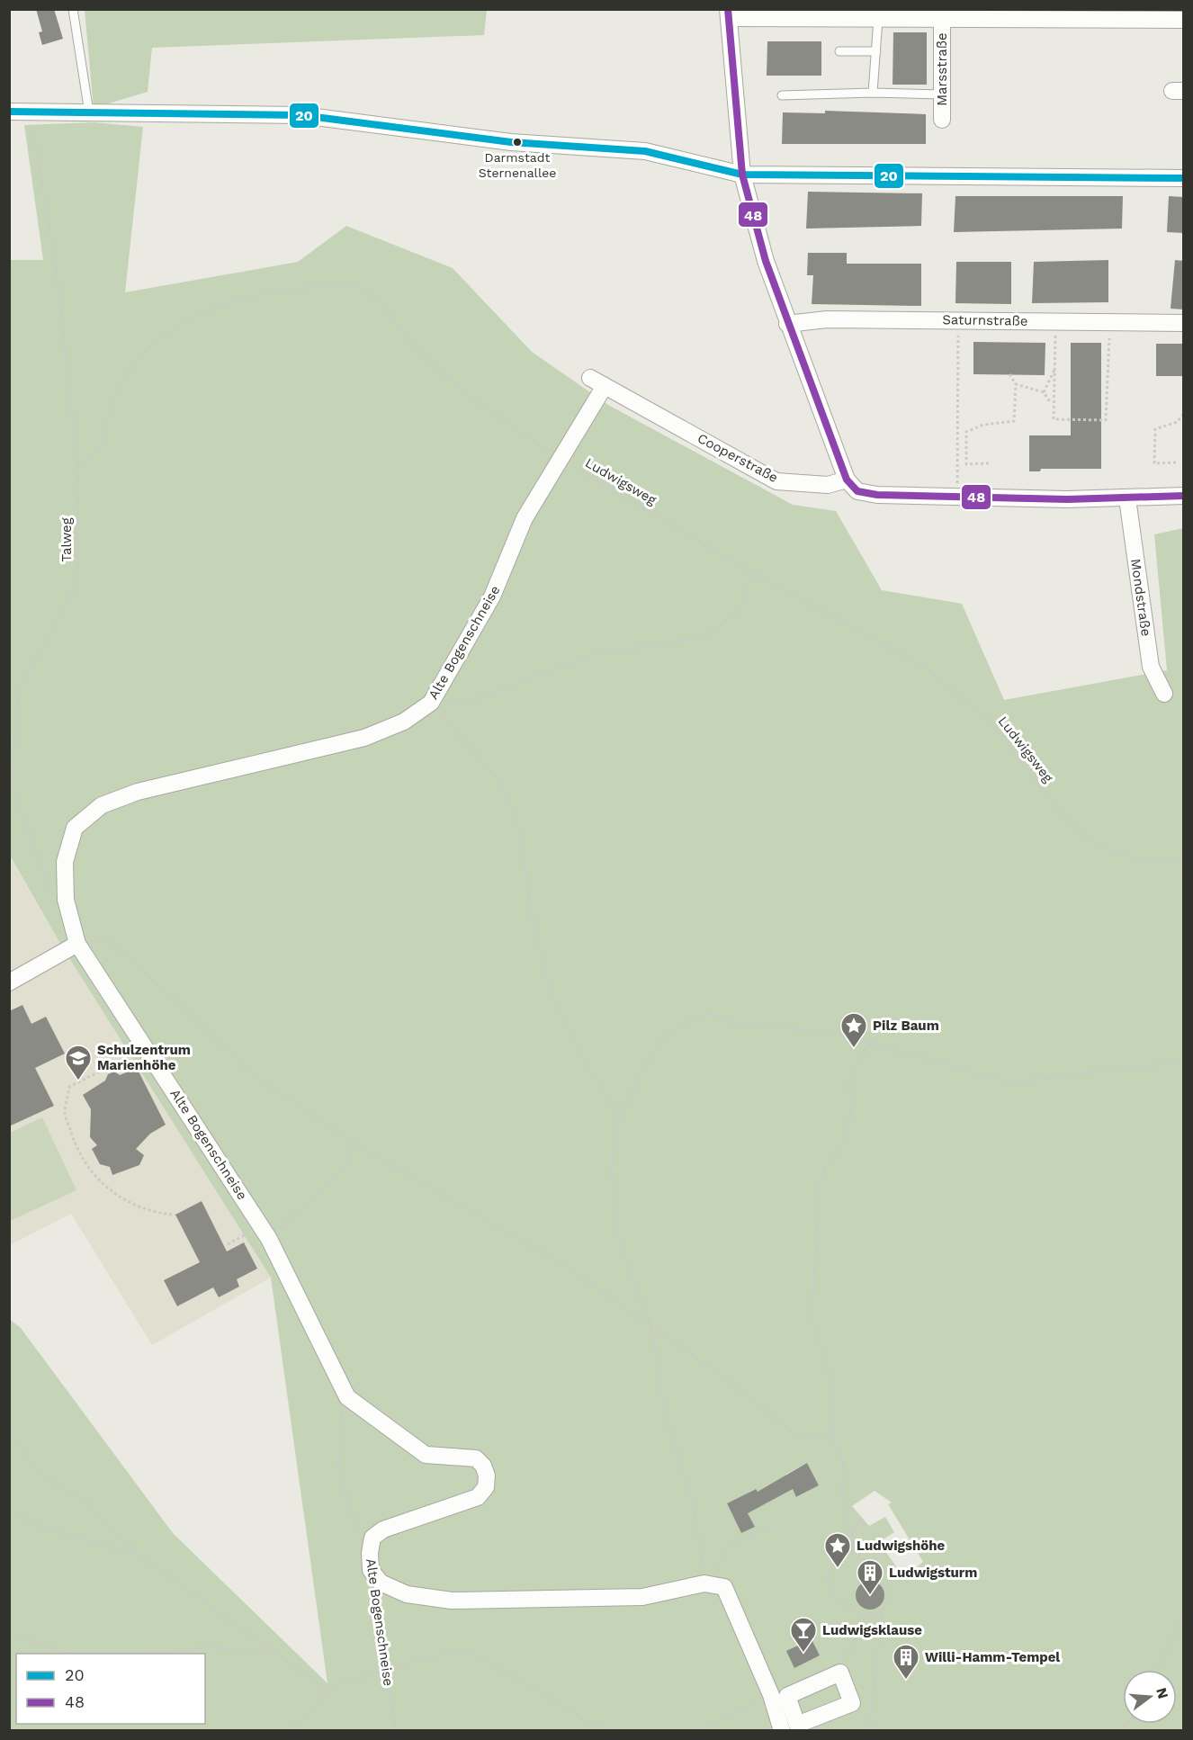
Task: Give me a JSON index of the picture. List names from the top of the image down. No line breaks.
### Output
{"streets":{"street":["Marsstraße","Saturnstraße","Cooperstraße","Mondstraße","Alte Bogenschneise"],"path":["Ludwigsweg","Talweg"]},"crossings":[["Cooperstraße","Ludwigsweg"],["Cooperstraße","Alte Bogenschneise"],["Ludwigsweg","Talweg"],["Ludwigsweg","Alte Bogenschneise"]],"places":{"other":["Darmstadt Sternenallee"],"place":["Pilz Baum","Ludwigshöhe"],"school or university":["Schulzentrum Marienhöhe"],"building":["Ludwigsturm","Willi-Hamm-Tempel"],"bar":["Ludwigsklause"]},"lines":["transit line 48","transit line 20"],"legend":["20","48"],"north":"right"}
